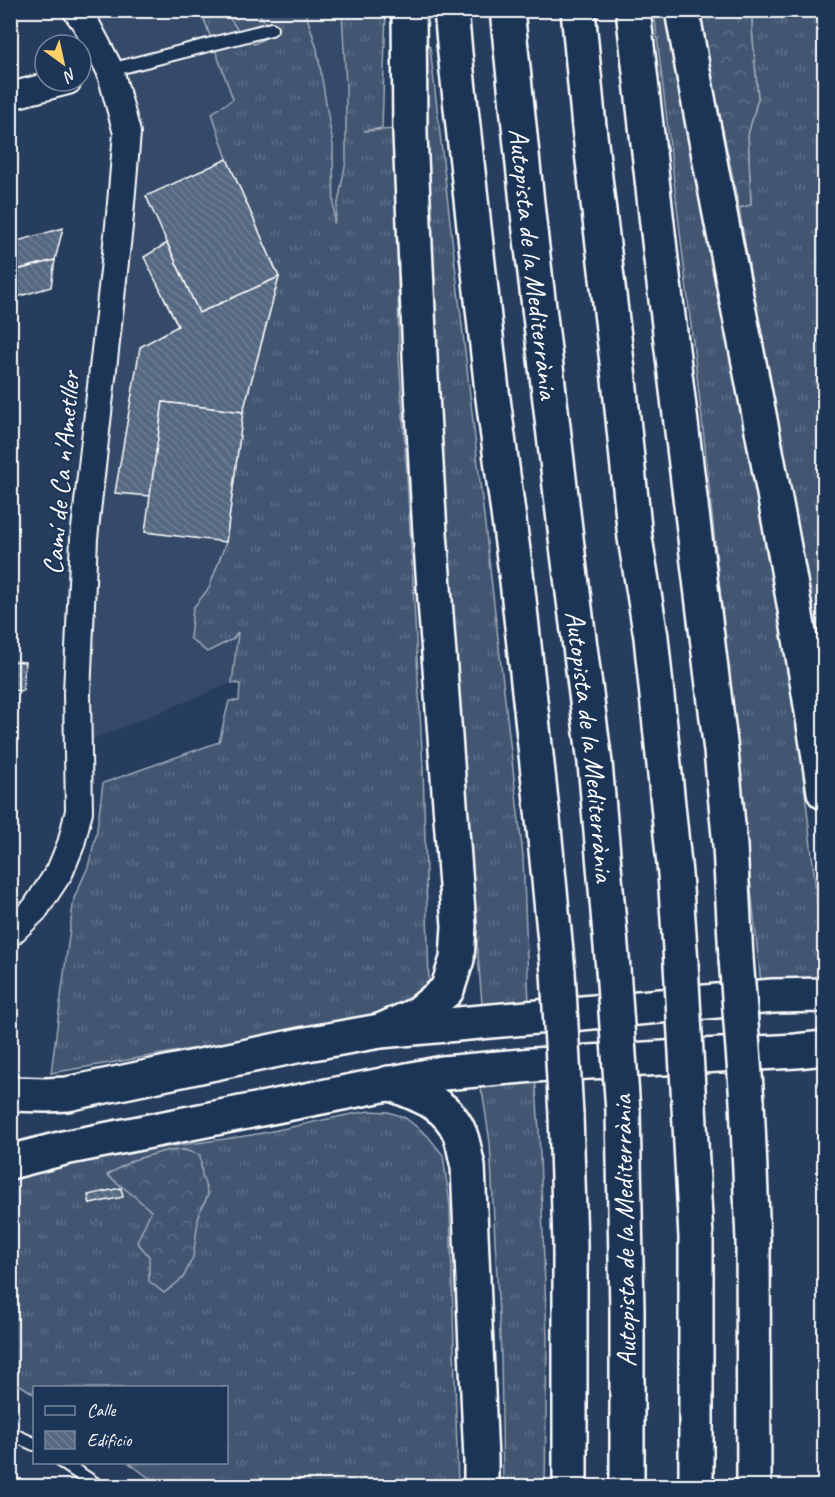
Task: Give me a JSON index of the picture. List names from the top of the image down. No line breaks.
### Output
{"streets":{"main road":["Autopista de la Mediterrània"],"street":["Camí de Ca n'Ametller"]},"legend":["Calle","Edificio"],"north":"bottom right"}
